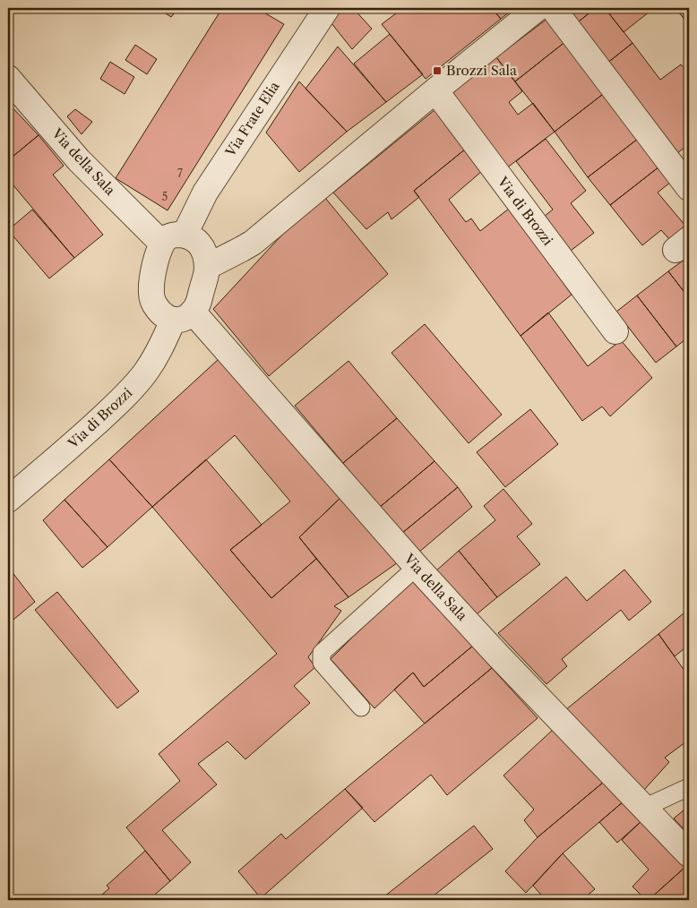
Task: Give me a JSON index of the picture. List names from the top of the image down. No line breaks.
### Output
{"streets":{"street":["Via Frate Elia","Via della Sala","Via di Brozzi"]},"crossings":[["Via Frate Elia","Via della Sala"],["Via Frate Elia","Via di Brozzi"],["Via della Sala","Via di Brozzi"]],"places":{"transit":["Brozzi Sala"]},"house_numbers":["7","5"]}
